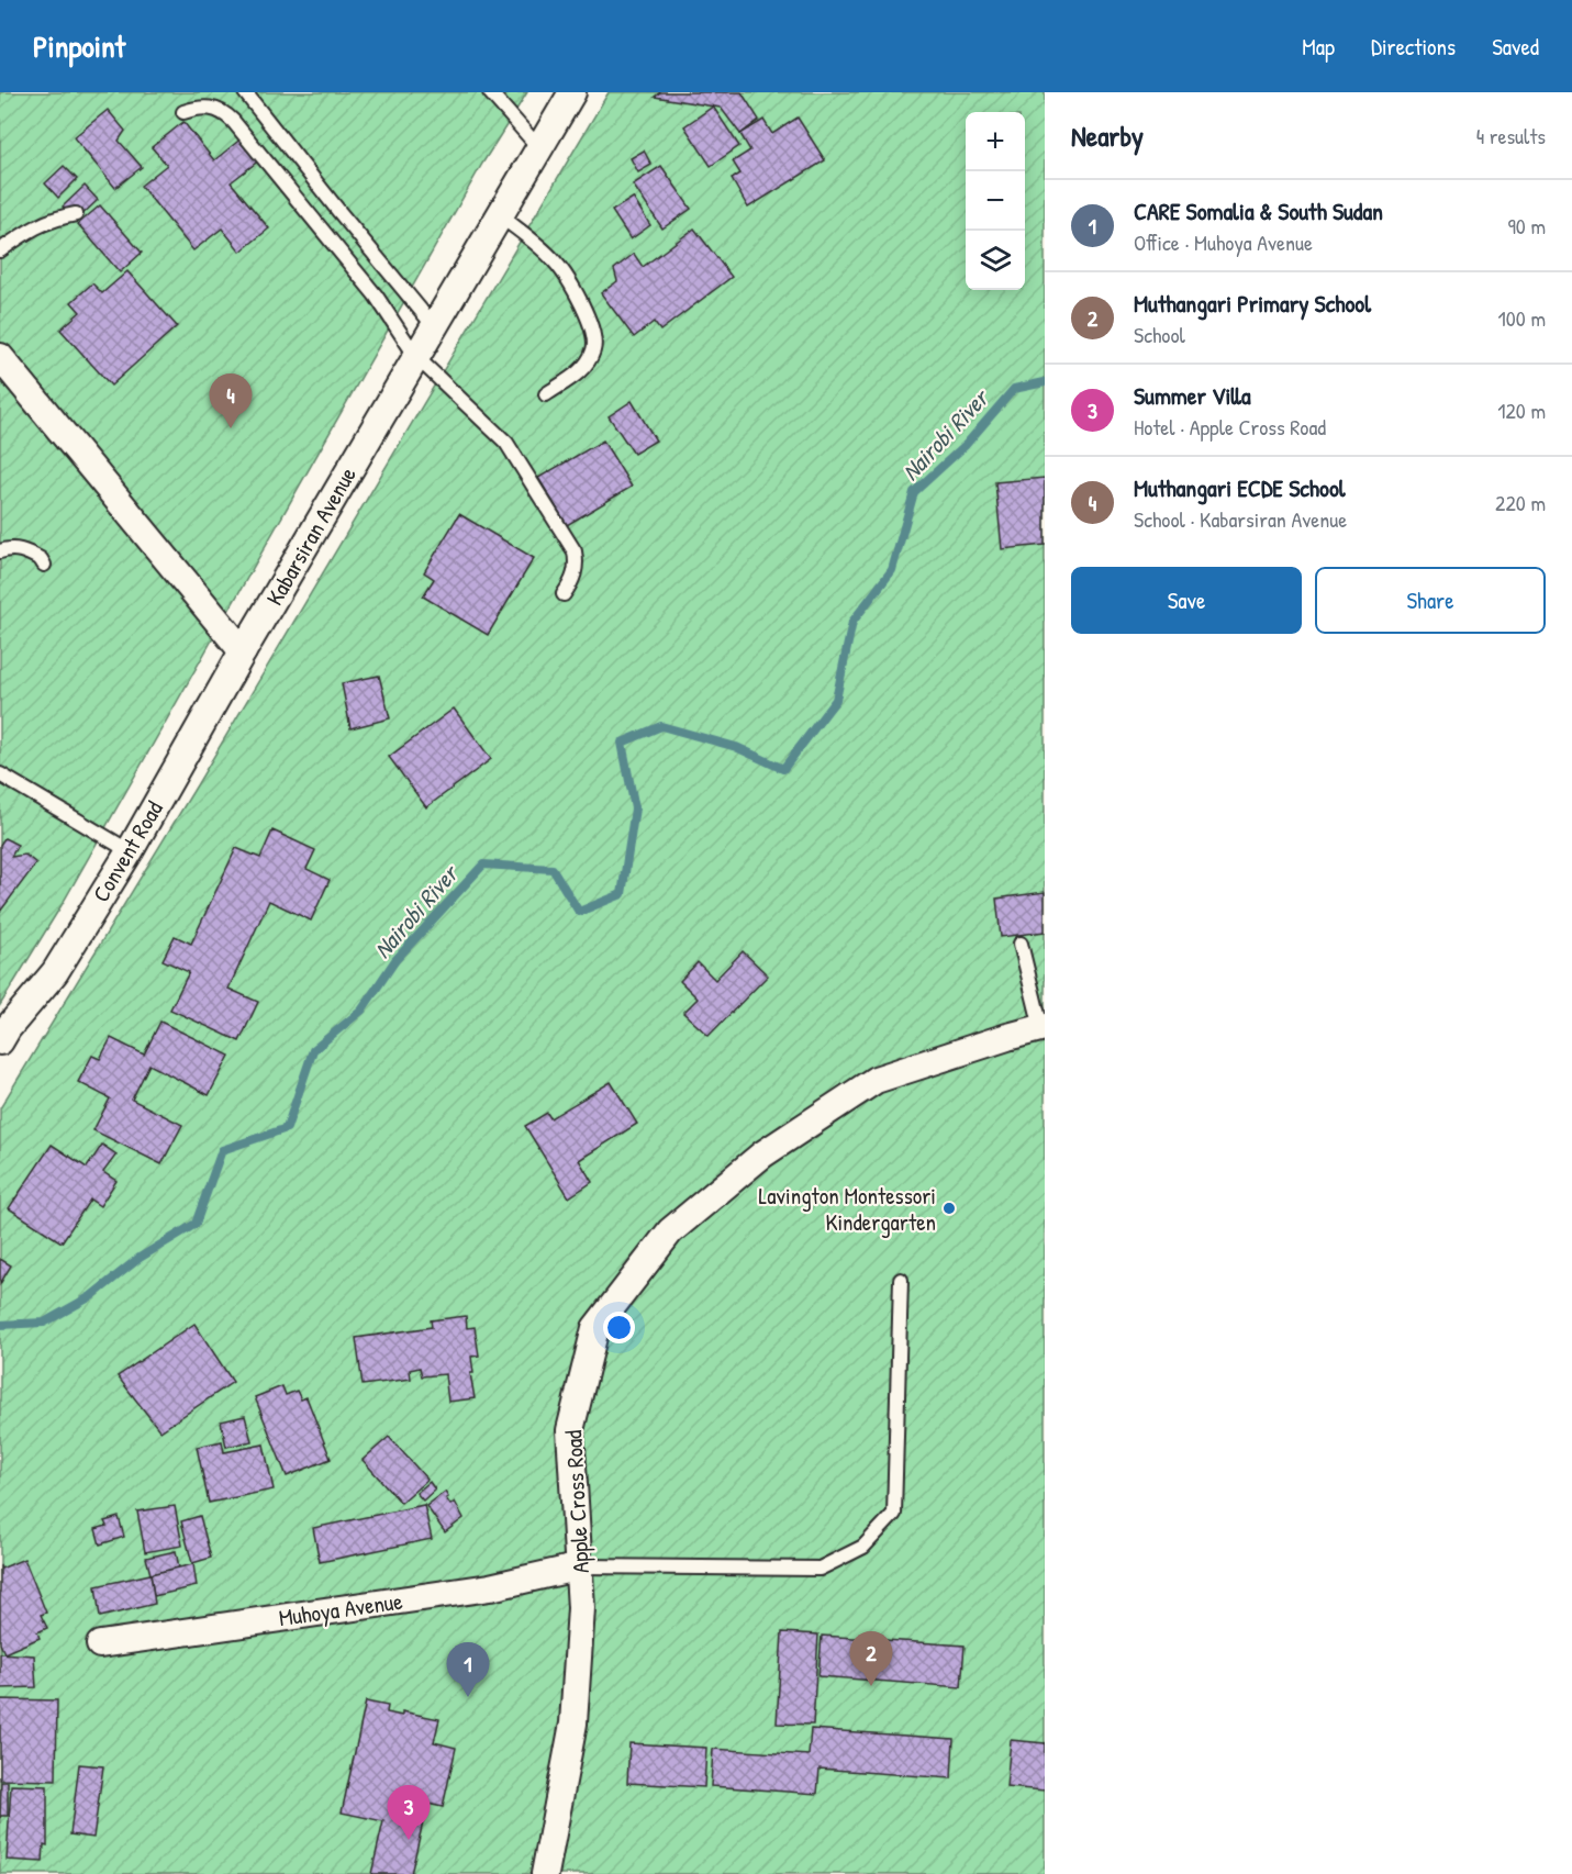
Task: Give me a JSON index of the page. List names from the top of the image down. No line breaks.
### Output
{"streets":{"street":["Kabarsiran Avenue","Convent Road","Apple Cross Road","Muhoya Avenue"]},"crossings":[["Kabarsiran Avenue","Convent Road"],["Apple Cross Road","Muhoya Avenue"]],"water":["Nairobi River"],"places":["Lavington Montessori Kindergarten"],"page":{"header":"Pinpoint","nav":["Map","Directions","Saved"],"heading":["Nearby","4 results"],"map_buttons":["+","−"],"list":[{"mark":"1","name":"CARE Somalia & South Sudan","note":"Office · Muhoya Avenue","value":"90 m"},{"mark":"2","name":"Muthangari Primary School","note":"School","value":"100 m"},{"mark":"3","name":"Summer Villa","note":"Hotel · Apple Cross Road","value":"120 m"},{"mark":"4","name":"Muthangari ECDE School","note":"School · Kabarsiran Avenue","value":"220 m"}],"pins":["4","2","1","3"],"buttons":["Save","Share"]}}
